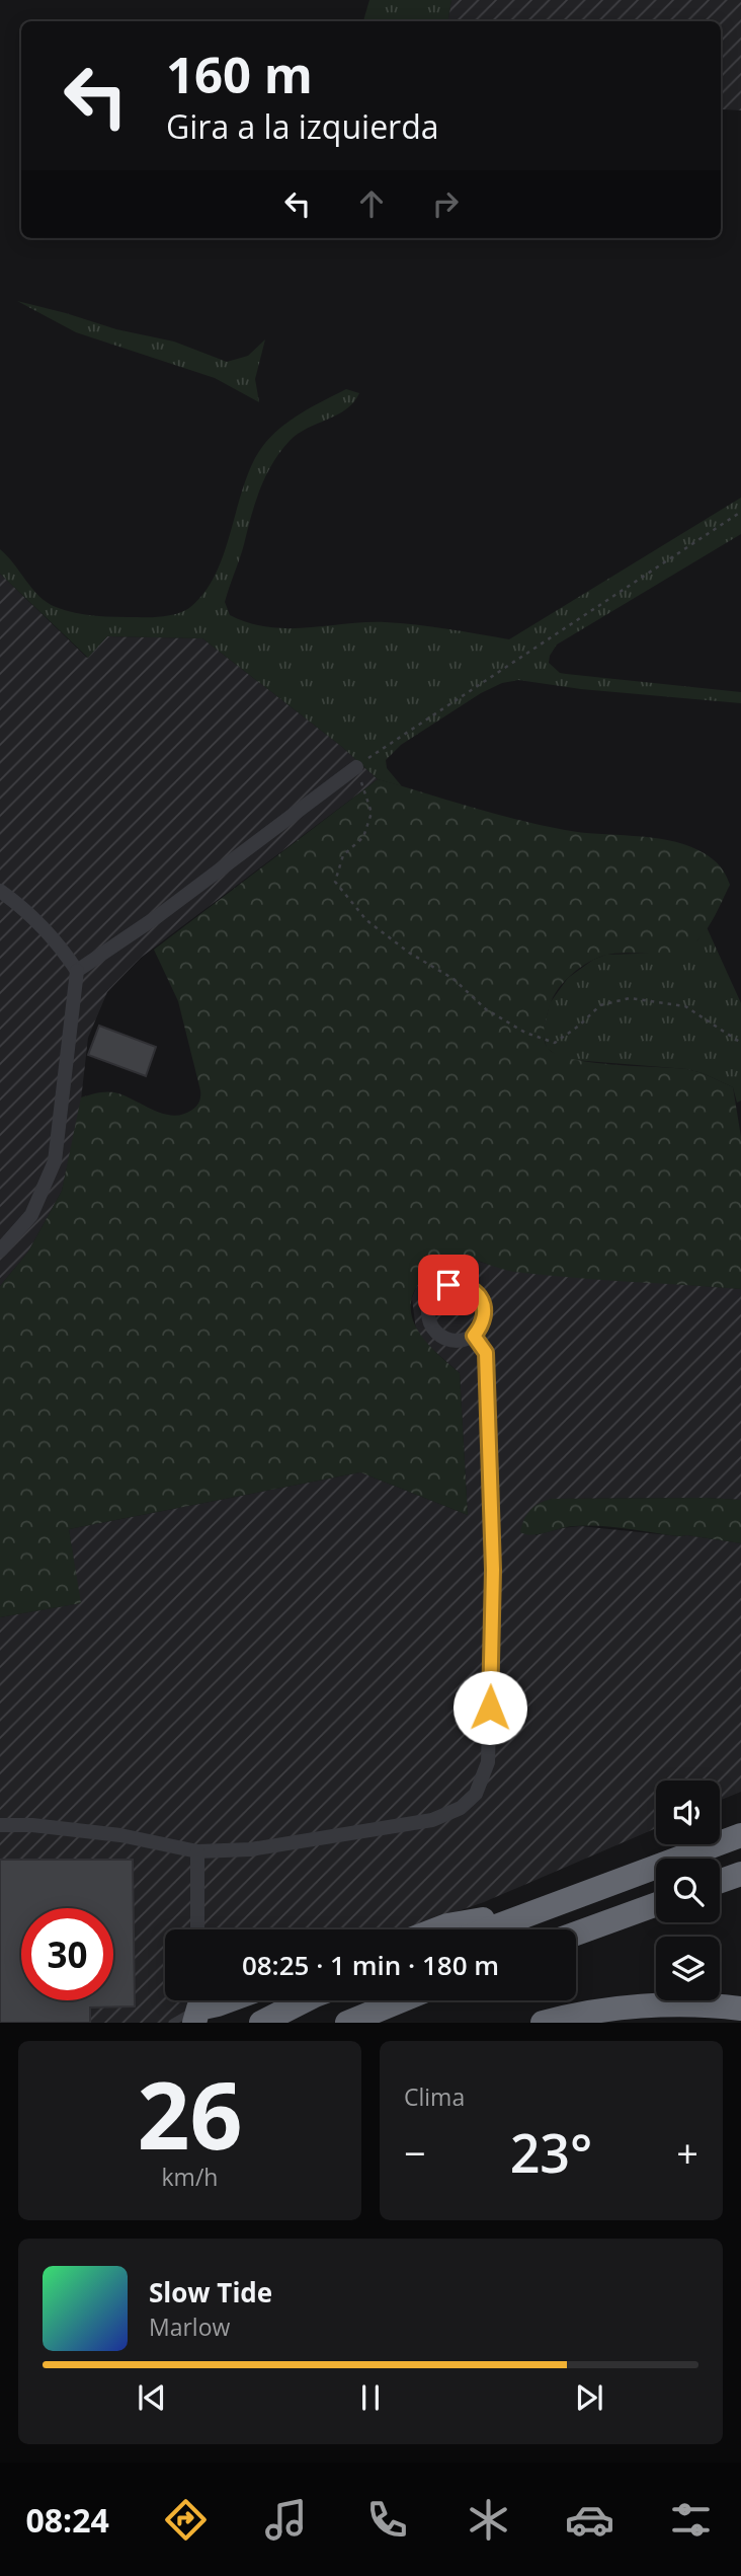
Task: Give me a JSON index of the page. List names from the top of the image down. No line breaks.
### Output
{"page":{"turn":["160 m","Gira a la izquierda"],"limit":"30","trip":"08:25 · 1 min · 180 m","tile":[["26","km/h"],"Clima"],"heat":["−","23°","+"],"song":["Slow Tide","Marlow"],"tabs":"08:24"}}
